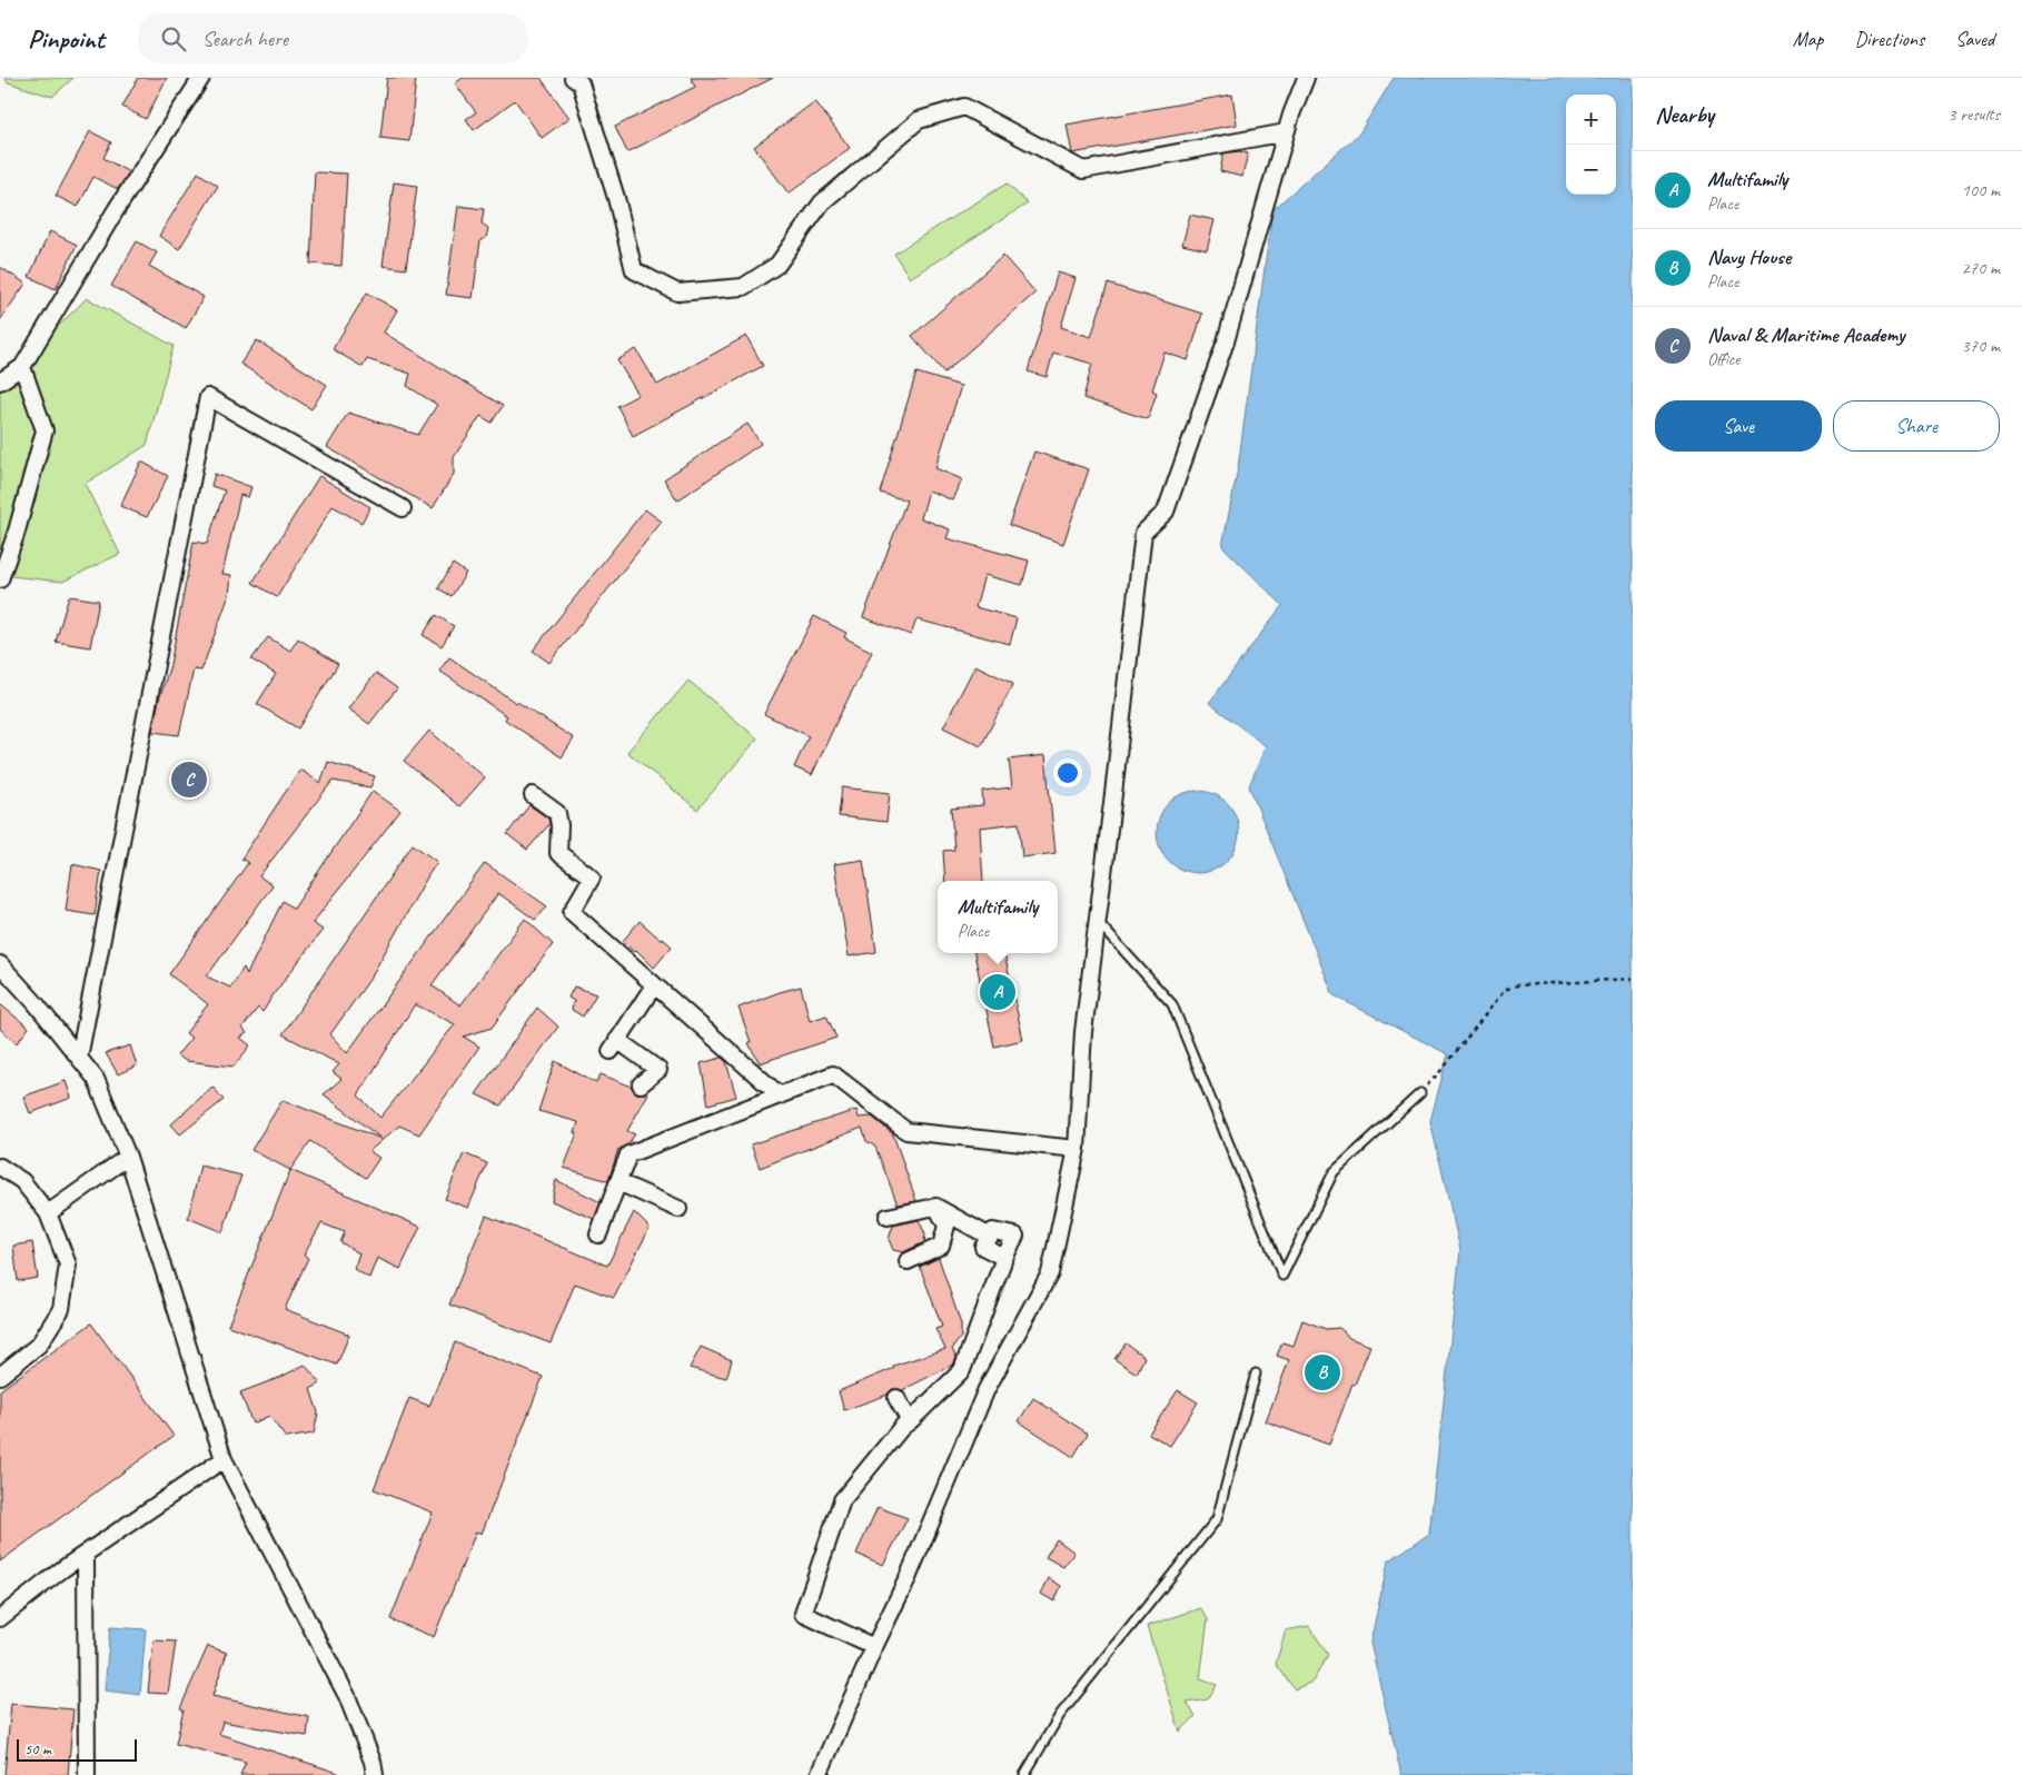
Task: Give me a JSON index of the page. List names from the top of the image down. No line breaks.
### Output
{"scale_bar":"50 m","page":{"header":"Pinpoint","search":"Search here","nav":["Map","Directions","Saved"],"heading":["Nearby","3 results"],"map_buttons":["+","−"],"list":[{"mark":"A","name":"Multifamily","note":"Place","value":"100 m"},{"mark":"B","name":"Navy House","note":"Place","value":"270 m"},{"mark":"C","name":"Naval & Maritime Academy","note":"Office","value":"370 m"}],"buttons":["Save","Share"],"pins":["C","A","B"],"popup":["Multifamily","Place"],"scale":"50 m"}}
